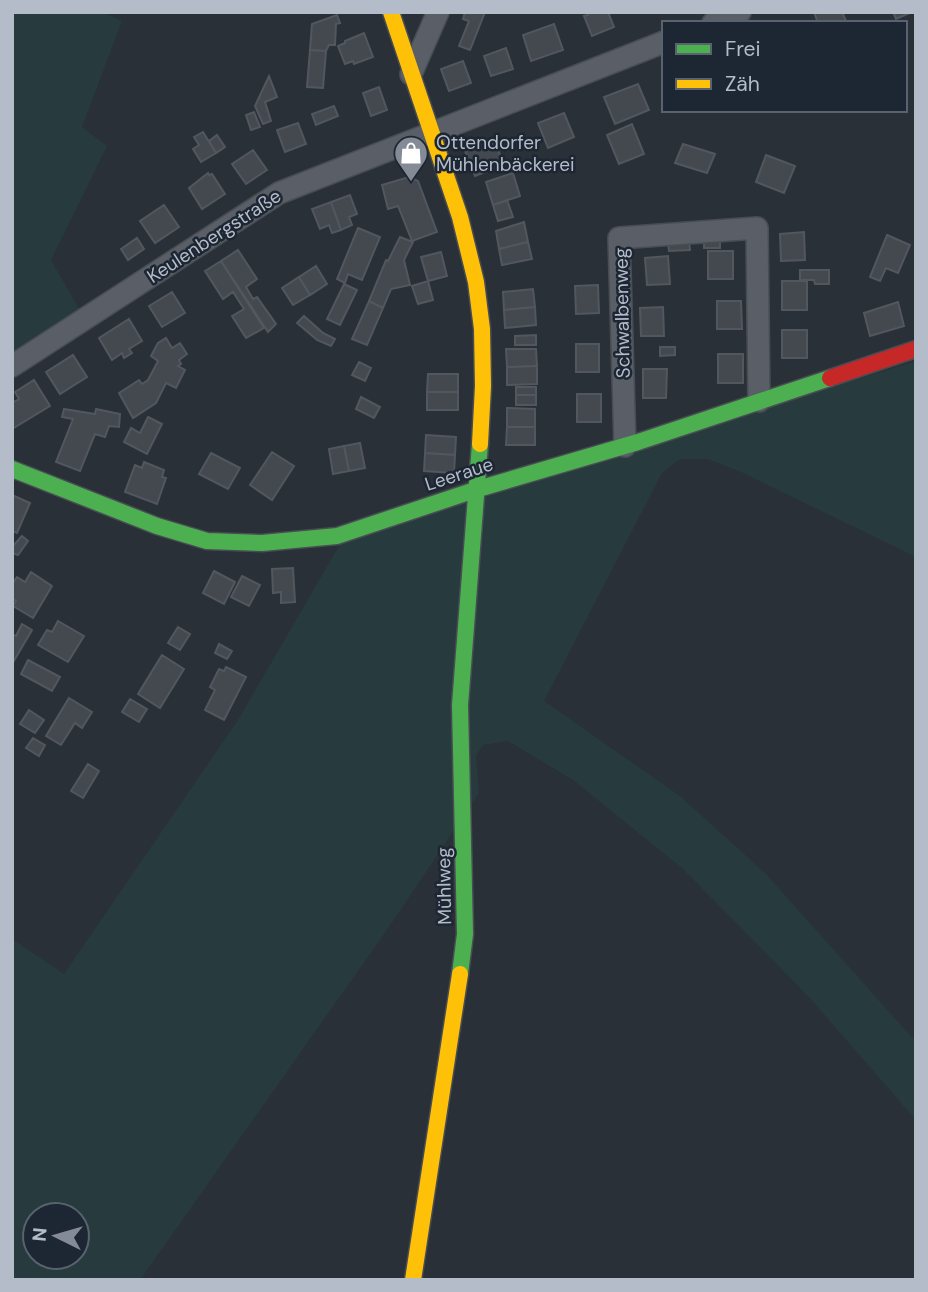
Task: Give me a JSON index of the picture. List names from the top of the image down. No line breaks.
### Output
{"streets":{"street":["Keulenbergstraße","Schwalbenweg","Leeraue","Mühlweg"]},"crossings":[["Keulenbergstraße","Mühlweg"],["Schwalbenweg","Leeraue"],["Leeraue","Mühlweg"]],"places":{"shop":["Ottendorfer Mühlenbäckerei"]},"legend":["Frei","Zäh"],"north":"left"}
